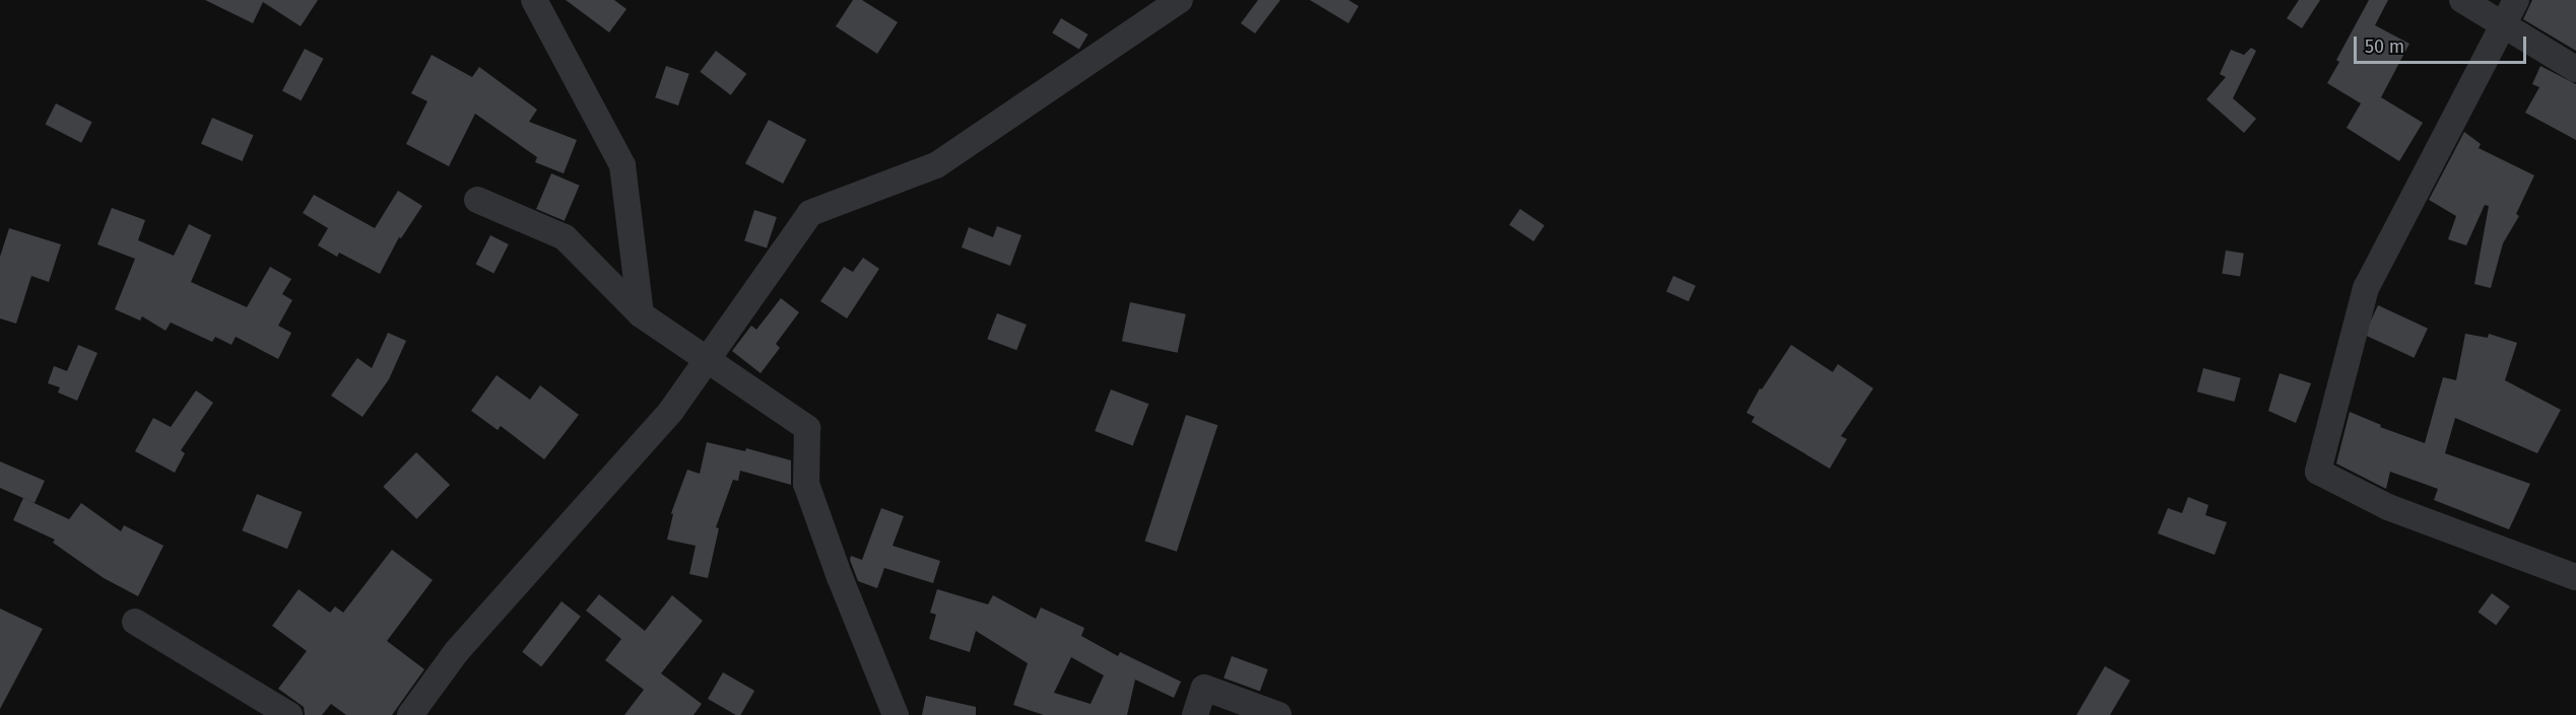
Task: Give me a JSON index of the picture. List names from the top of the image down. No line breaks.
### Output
{"scale_bar":"50 m"}
